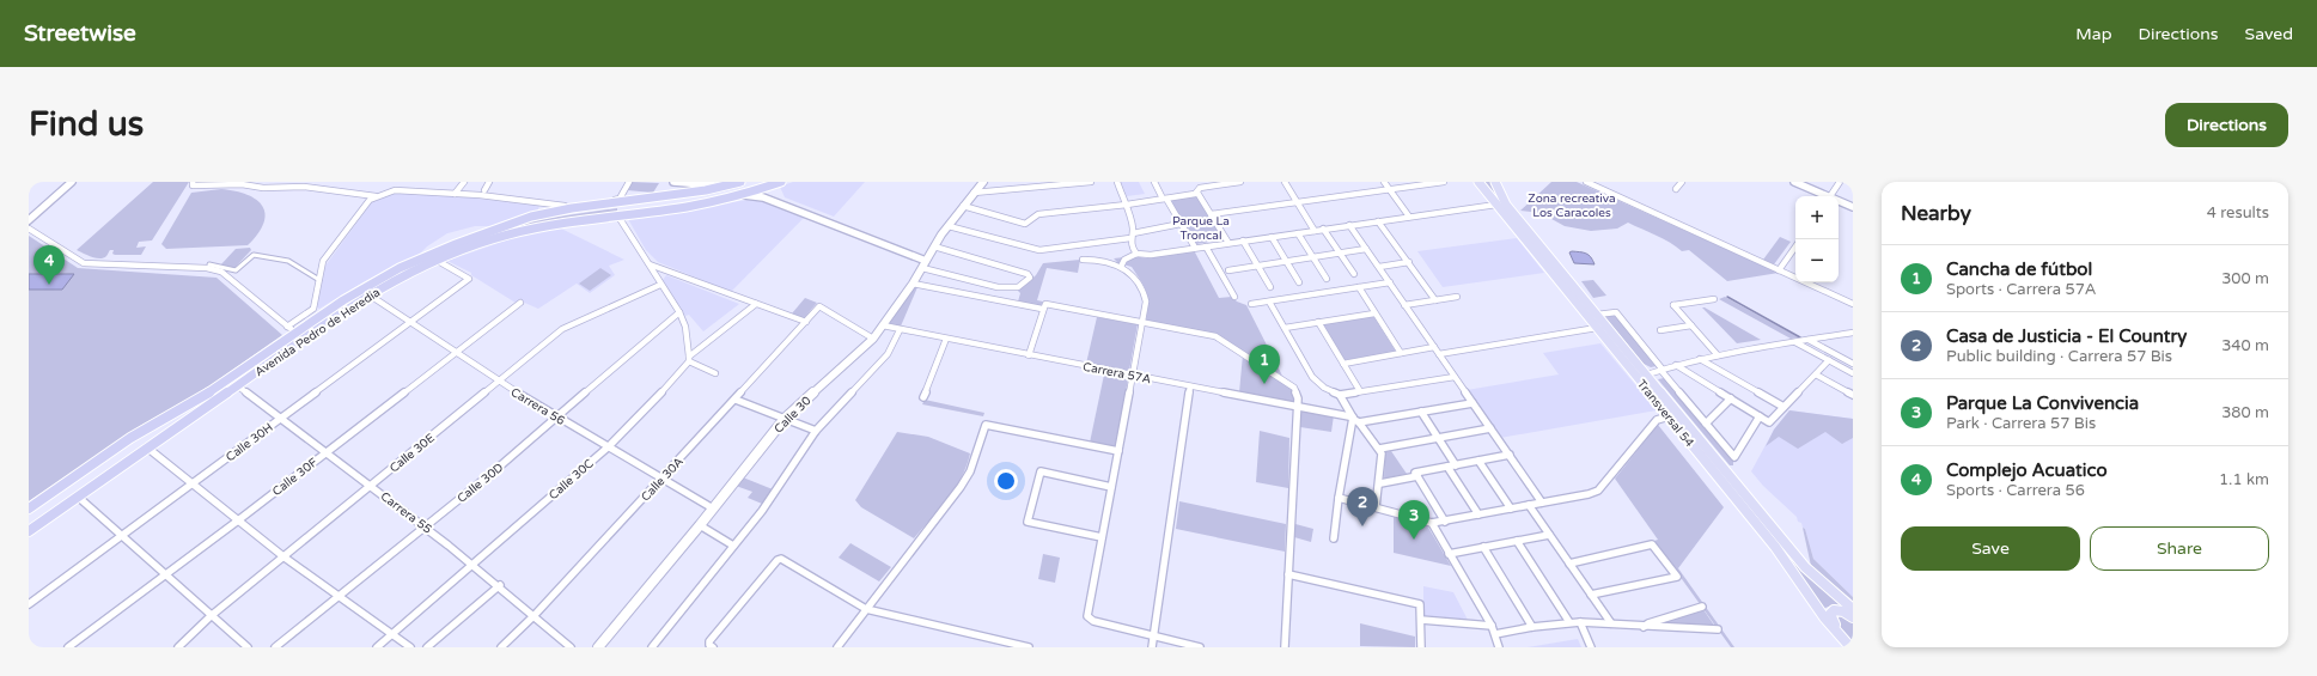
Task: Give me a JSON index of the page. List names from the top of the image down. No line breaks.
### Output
{"streets":{"highway":["Avenida Pedro de Heredia"],"main road":["Transversal 54","Calle 30"],"street":["Carrera 57A","Carrera 56","Calle 30H","Calle 30E","Calle 30F","Calle 30C","Calle 30A","Calle 30D","Carrera 55"]},"crossings":[["Avenida Pedro de Heredia","Carrera 56"],["Avenida Pedro de Heredia","Calle 30H"],["Avenida Pedro de Heredia","Carrera 55"],["Carrera 57A","Calle 30"],["Carrera 56","Calle 30"],["Carrera 56","Calle 30H"],["Carrera 56","Calle 30E"],["Carrera 56","Calle 30F"],["Carrera 56","Calle 30C"],["Carrera 56","Calle 30A"],["Carrera 56","Calle 30D"],["Calle 30","Calle 30A"],["Calle 30H","Carrera 55"],["Calle 30E","Carrera 55"],["Calle 30F","Carrera 55"],["Calle 30C","Carrera 55"],["Calle 30A","Carrera 55"],["Calle 30D","Carrera 55"]],"parks":["Zona recreativa Los Caracoles","Parque La Troncal"],"page":{"header":"Streetwise","nav":["Map","Directions","Saved"],"buttons":["Directions",["Save","Share"]],"title":"Find us","heading":["Nearby","4 results"],"map_buttons":["+","−"],"list":[{"mark":"1","name":"Cancha de fútbol","note":"Sports · Carrera 57A","value":"300 m"},{"mark":"2","name":"Casa de Justicia - El Country","note":"Public building · Carrera 57 Bis","value":"340 m"},{"mark":"3","name":"Parque La Convivencia","note":"Park · Carrera 57 Bis","value":"380 m"},{"mark":"4","name":"Complejo Acuatico","note":"Sports · Carrera 56","value":"1.1 km"}],"pins":["4","1","2","3"]}}
